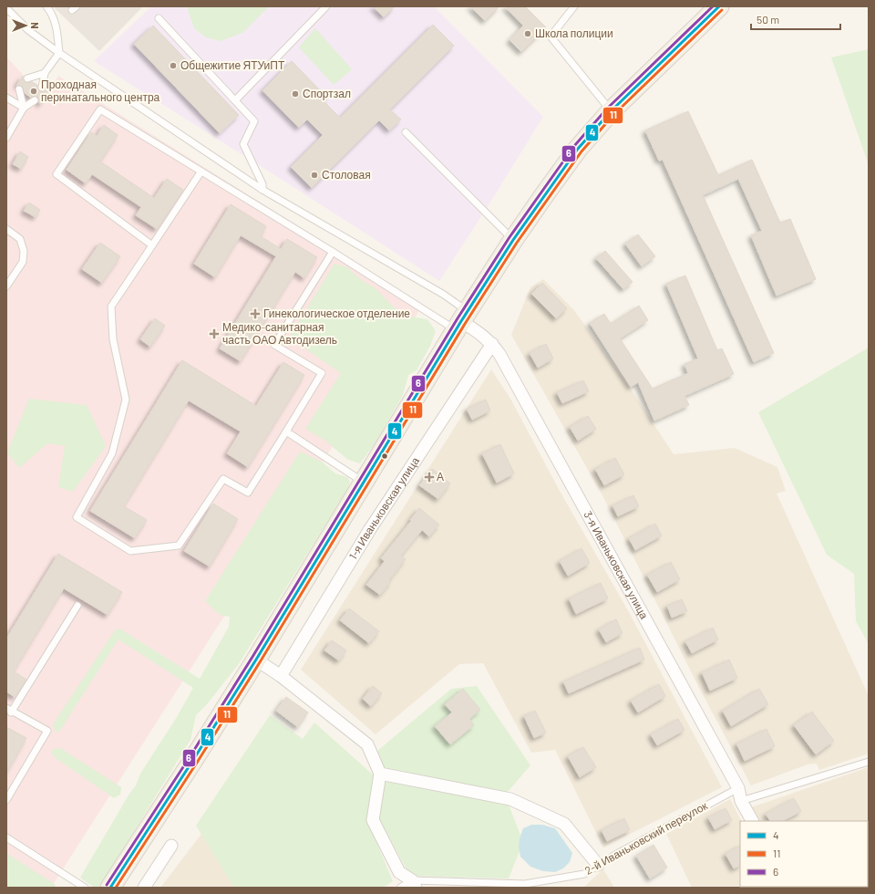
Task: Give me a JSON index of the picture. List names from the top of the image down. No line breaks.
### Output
{"streets":{"street":["1-я Иваньковская улица","3-я Иваньковская улица"],"lane":["2-й Иваньковский переулок"]},"crossings":[["1-я Иваньковская улица","3-я Иваньковская улица"],["3-я Иваньковская улица","2-й Иваньковский переулок"]],"places":{"other":["Школа полиции","Общежитие ЯТУиПТ","Проходная перинатального центра","Спортзал","Столовая"],"health":["Гинекологическое отделение","Медико-санитарная часть ОАО Автодизель","А"]},"lines":["transit line 4","transit line 6","transit line 11"],"legend":["4","11","6"],"scale_bar":"50 m","north":"right"}
